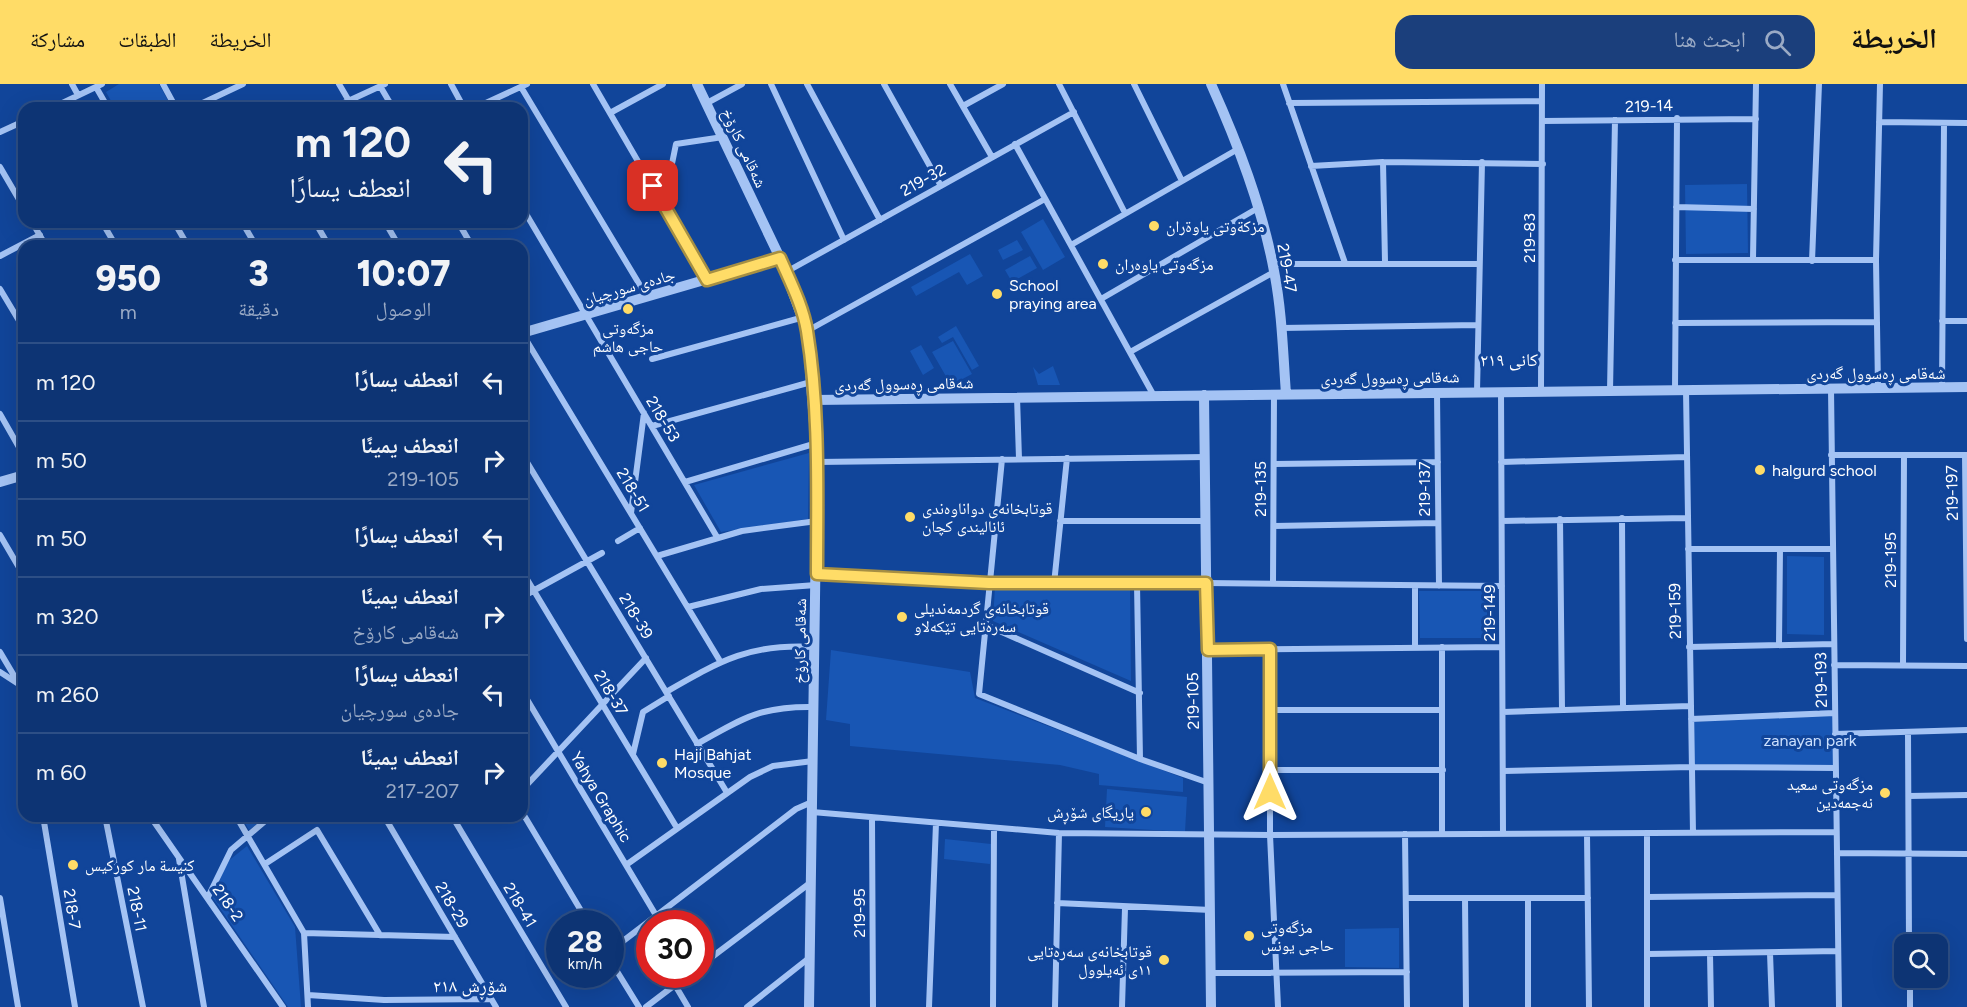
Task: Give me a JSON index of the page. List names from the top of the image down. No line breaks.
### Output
{"streets":{"street":["219-14","شەقامی کارۆخ","219-32","219-83","219-47","جادەی سورچیان","شەقامی ڕەسوول گەردی","218-53","219-135","219-137","218-51","219-197","219-195","219-159","219-149","218-39","219-193","218-37","219-105","Yahya Graphic","218-2","218-29","218-41","218-7","218-11","219-95"]},"crossings":[["219-14","219-83"],["شەقامی کارۆخ","219-32"],["شەقامی کارۆخ","جادەی سورچیان"],["شەقامی کارۆخ","شەقامی ڕەسوول گەردی"],["219-83","شەقامی ڕەسوول گەردی"],["219-47","شەقامی ڕەسوول گەردی"],["جادەی سورچیان","218-53"],["شەقامی ڕەسوول گەردی","219-135"],["شەقامی ڕەسوول گەردی","219-137"],["شەقامی ڕەسوول گەردی","219-159"],["شەقامی ڕەسوول گەردی","219-149"],["شەقامی ڕەسوول گەردی","219-193"],["شەقامی ڕەسوول گەردی","219-105"]],"districts":["کانی ٢١٩","شۆڕش ٢١٨"],"parks":["zanayan park"],"places":["مزكةوتى ياوةران","مزگەوتی یاوەران","School praying area","مزگەوتی حاجی هاشم","halgurd school","قوتابخانەی دواناوەندی ئانالیندی كچان","قوتابخانەی گردمەندیلی سەرەتایی تێكەلاو","Haji Bahjat Mosque","مزگەوتی سعید نەجمەدین","یاریگای شۆڕش","كنيسة مار كوركيس","مزگەوتی حاجی یونس","قوتابخانەی سەرەتایی ١١ی ئەیلوول"],"page":{"header":"الخريطة","search":"ابحث هنا","nav":["الخريطة","الطبقات","مشاركة"],"turn":["120 m","انعطف يسارًا"],"eta":["10:07","الوصول","3","دقيقة","950","m"],"list":[{"name":"انعطف يسارًا","value":"120 m"},{"name":"انعطف يمينًا","note":"219-105","value":"50 m"},{"name":"انعطف يسارًا","value":"50 m"},{"name":"انعطف يمينًا","note":"شەقامی کارۆخ","value":"320 m"},{"name":"انعطف يسارًا","note":"جادەی سورچیان","value":"260 m"},{"name":"انعطف يمينًا","note":"217-207","value":"60 m"}],"speed":"28 km/h","limit":"30"}}
